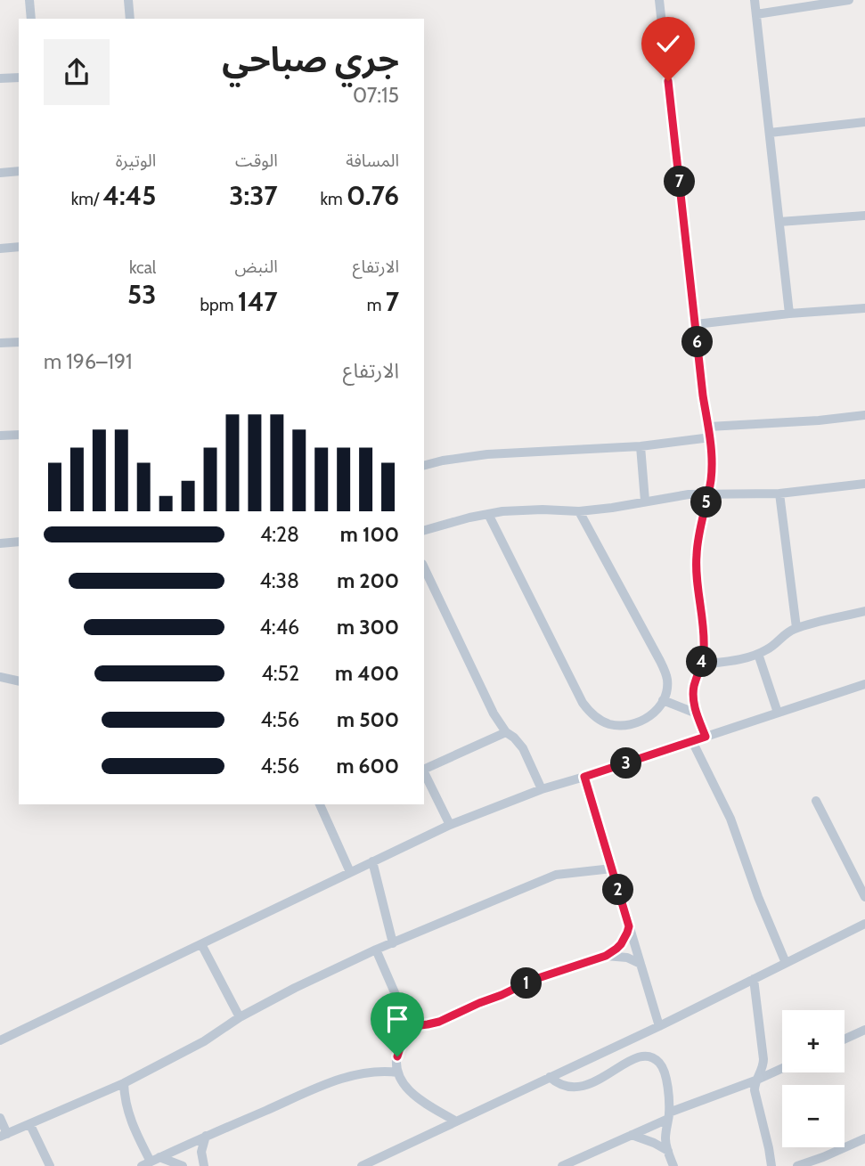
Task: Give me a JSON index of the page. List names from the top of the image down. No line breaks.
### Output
{"page":{"heading":["جري صباحي","07:15"],"stats":[["المسافة","0.76 km"],["الوقت","3:37"],["الوتيرة","4:45 /km"],["الارتفاع","7 m"],["النبض","147 bpm"],["kcal","53"]],"pins":["7","6","5","4","3","2","1"],"chart":["الارتفاع","191–196 m"],"list":[{"name":"100 m","note":"4:28"},{"name":"200 m","note":"4:38"},{"name":"300 m","note":"4:46"},{"name":"400 m","note":"4:52"},{"name":"500 m","note":"4:56"},{"name":"600 m","note":"4:56"}],"map_buttons":["+","−"]}}
